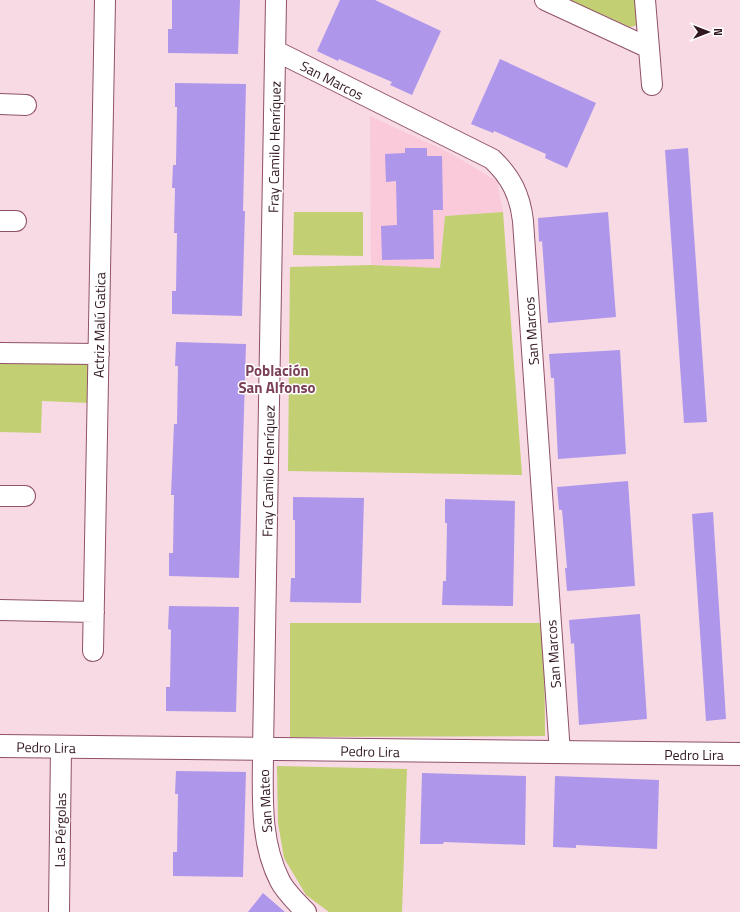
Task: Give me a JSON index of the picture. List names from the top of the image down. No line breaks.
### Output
{"streets":{"street":["San Marcos","Fray Camilo Henríquez","Actriz Malú Gatica","Pedro Lira","San Mateo","Las Pérgolas"]},"crossings":[["San Marcos","Fray Camilo Henríquez"],["San Marcos","Pedro Lira"],["Fray Camilo Henríquez","Pedro Lira"],["Fray Camilo Henríquez","San Mateo"],["Pedro Lira","San Mateo"],["Pedro Lira","Las Pérgolas"]],"districts":["Población San Alfonso"],"north":"right"}
